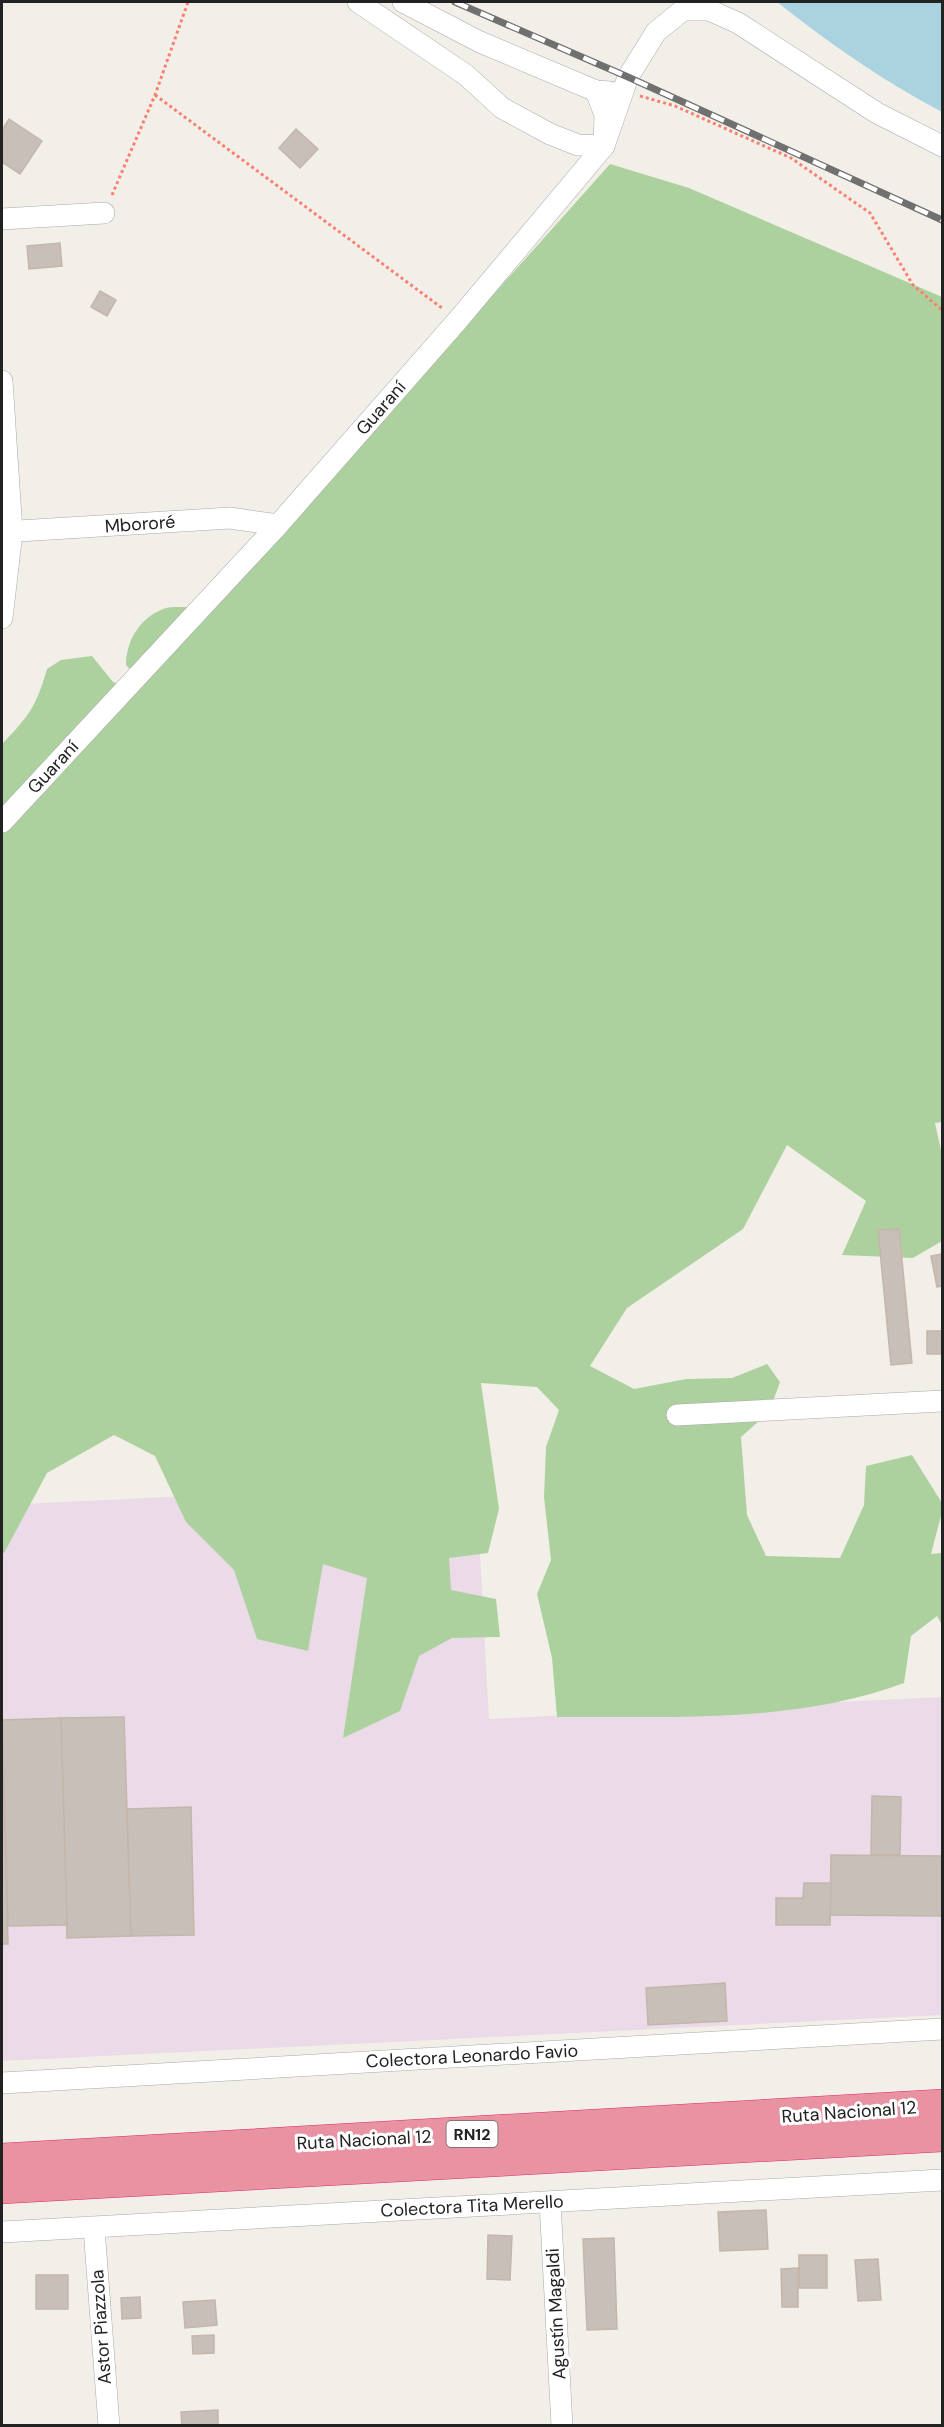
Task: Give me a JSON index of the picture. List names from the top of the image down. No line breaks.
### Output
{"streets":{"highway":["Ruta Nacional 12","RN12"],"street":["Guaraní","Mbororé","Colectora Leonardo Favio","Colectora Tita Merello","Agustín Magaldi","Astor Piazzola"]},"crossings":[["Guaraní","Mbororé"],["Colectora Tita Merello","Agustín Magaldi"],["Colectora Tita Merello","Astor Piazzola"]]}
